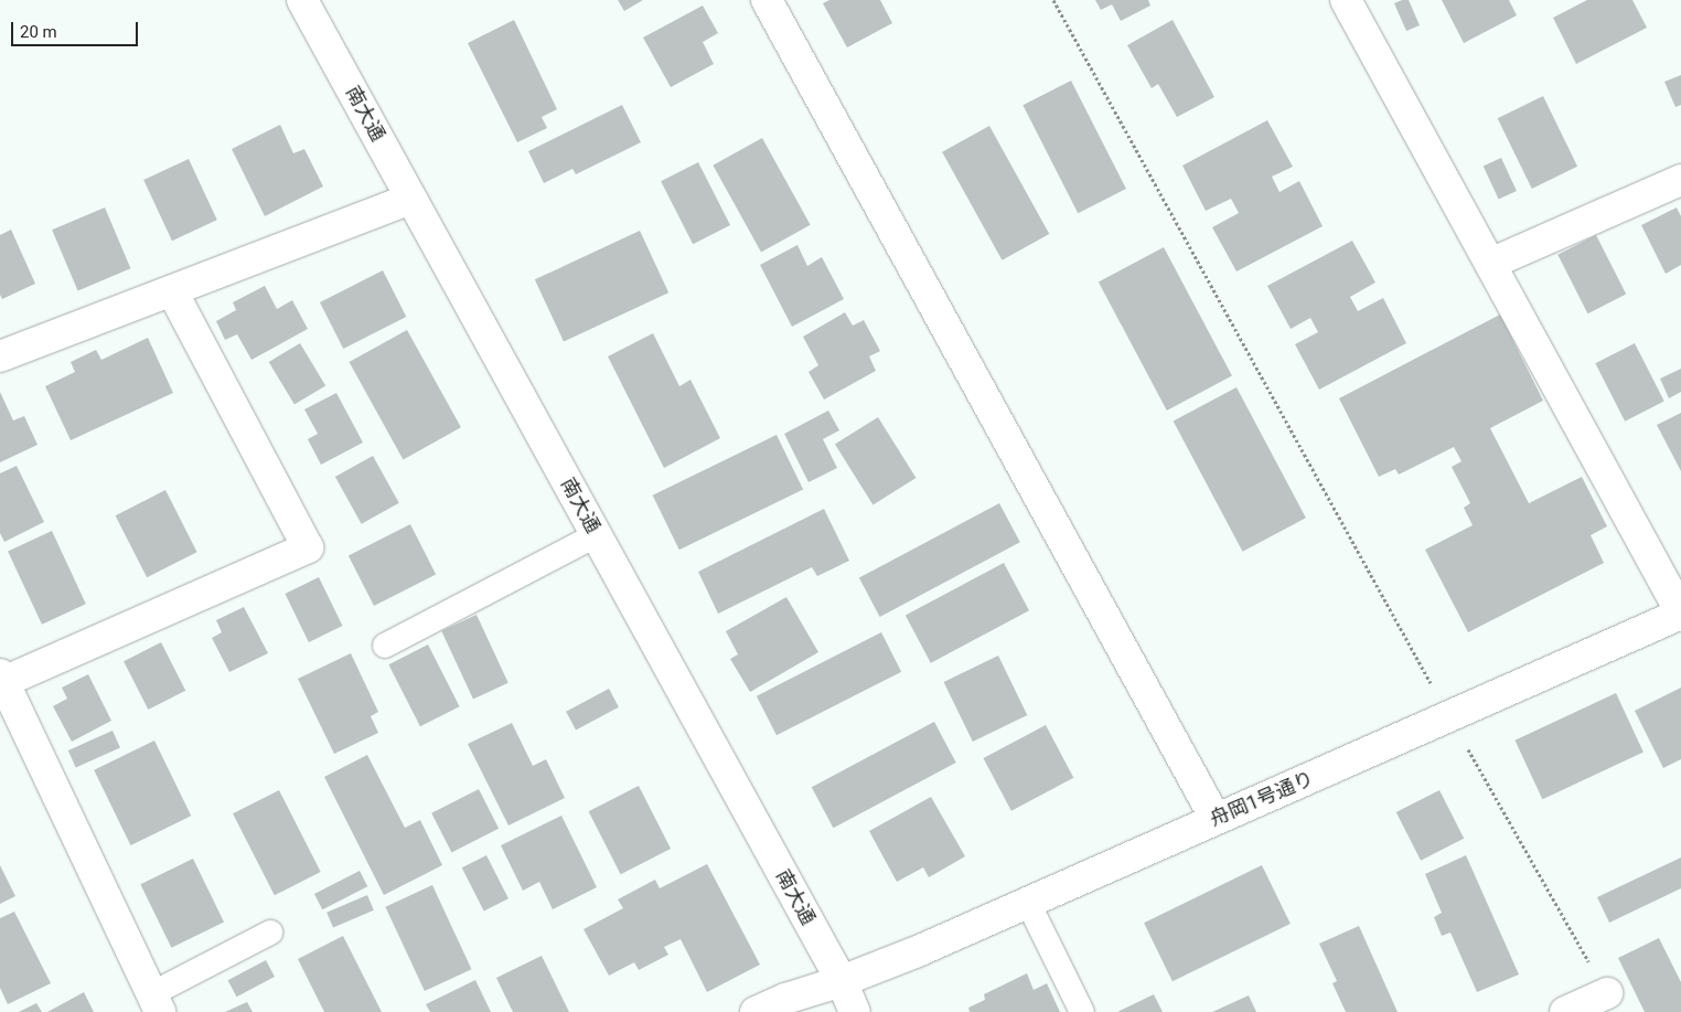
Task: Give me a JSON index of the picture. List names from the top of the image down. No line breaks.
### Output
{"streets":{"street":["南大通","舟岡1号通り"]},"crossings":[["南大通","舟岡1号通り"]],"scale_bar":"20 m"}
